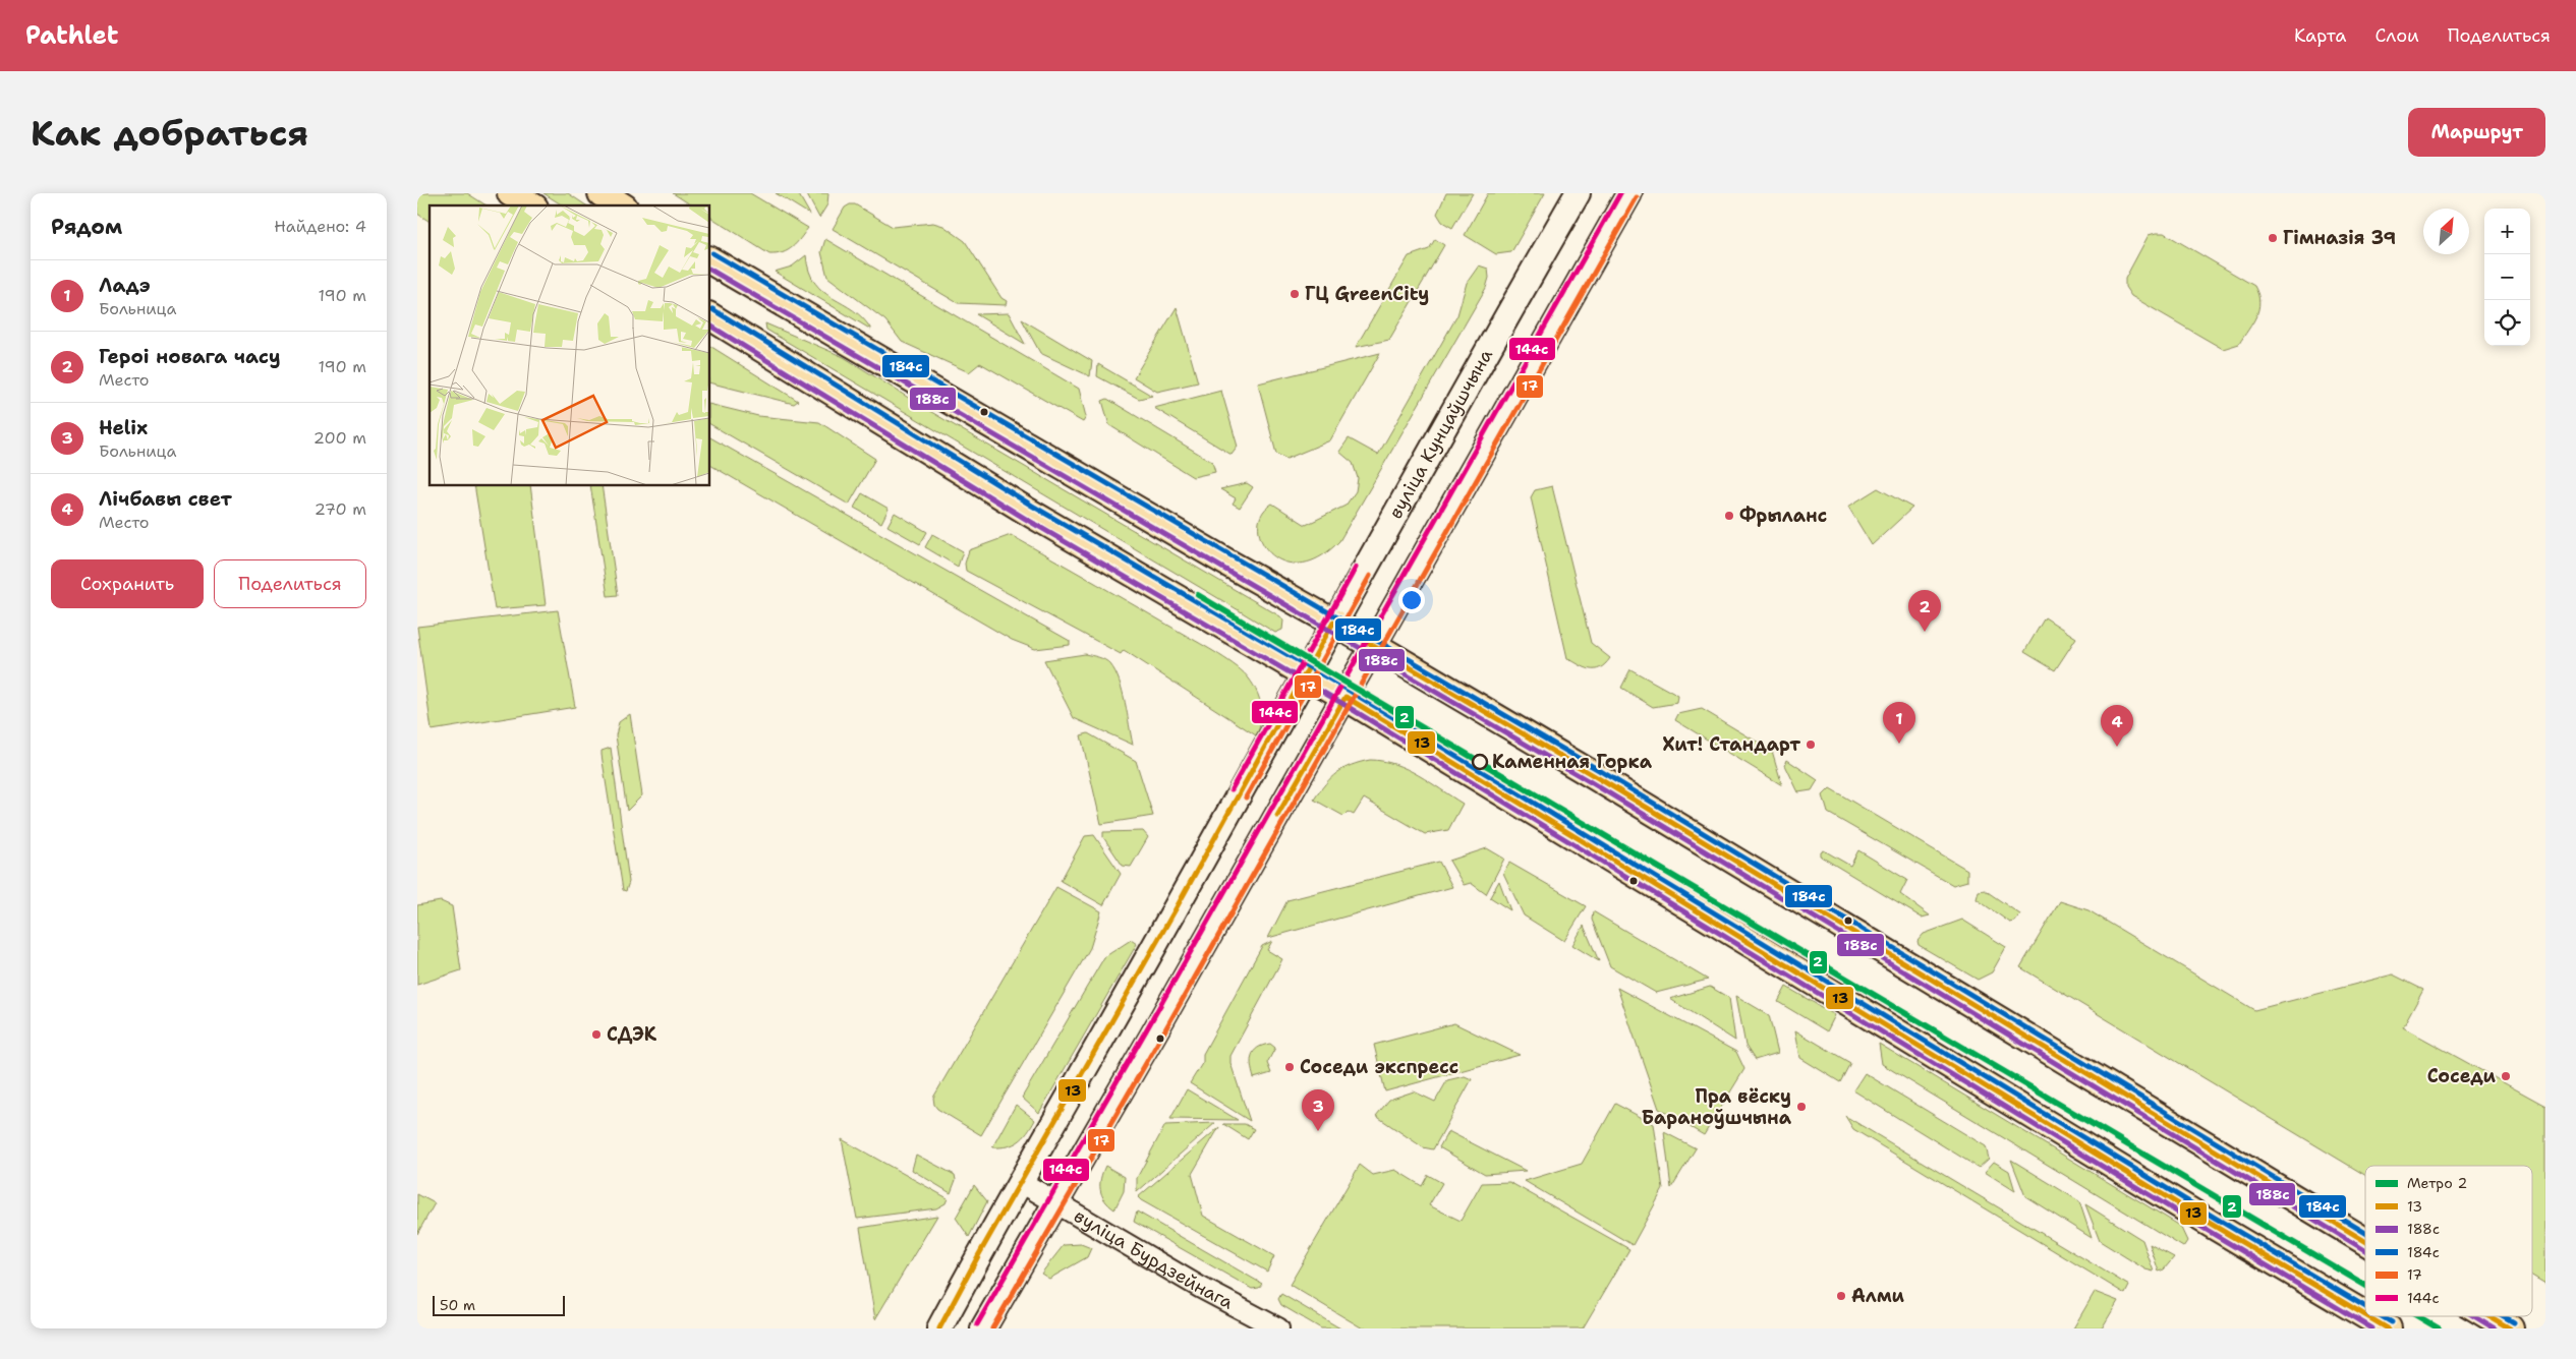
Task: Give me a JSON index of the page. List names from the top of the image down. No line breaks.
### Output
{"streets":{"main road":["вуліца Кунцаўшчына"],"street":["вуліца Бурдзейнага"]},"crossings":[["вуліца Кунцаўшчына","вуліца Бурдзейнага"]],"places":["Гімназія 39","ГЦ GreenCity","Фрыланс","Хит! Стандарт","Каменная Горка","СДЭК","Соседи экспресс","Соседи","Пра вёску Бараноўшчына","Алми"],"lines":["transit line 144с","transit line 17","transit line 184с","transit line 188с","metro line 2","transit line 13"],"legend":["Метро 2","13","188с","184с","17","144с"],"scale_bar":"50 m","north":"top right","page":{"header":"Pathlet","nav":["Карта","Слои","Поделиться"],"buttons":["Маршрут",["Сохранить","Поделиться"]],"title":"Как добраться","heading":["Рядом","Найдено: 4"],"map_buttons":["+","−"],"list":[{"mark":"1","name":"Ладэ","note":"Больница","value":"190 m"},{"mark":"2","name":"Героі новага часу","note":"Место","value":"190 m"},{"mark":"3","name":"Helix","note":"Больница","value":"200 m"},{"mark":"4","name":"Лічбавы свет","note":"Место","value":"270 m"}],"pins":["2","1","4","3"],"scale":"50 m"}}
